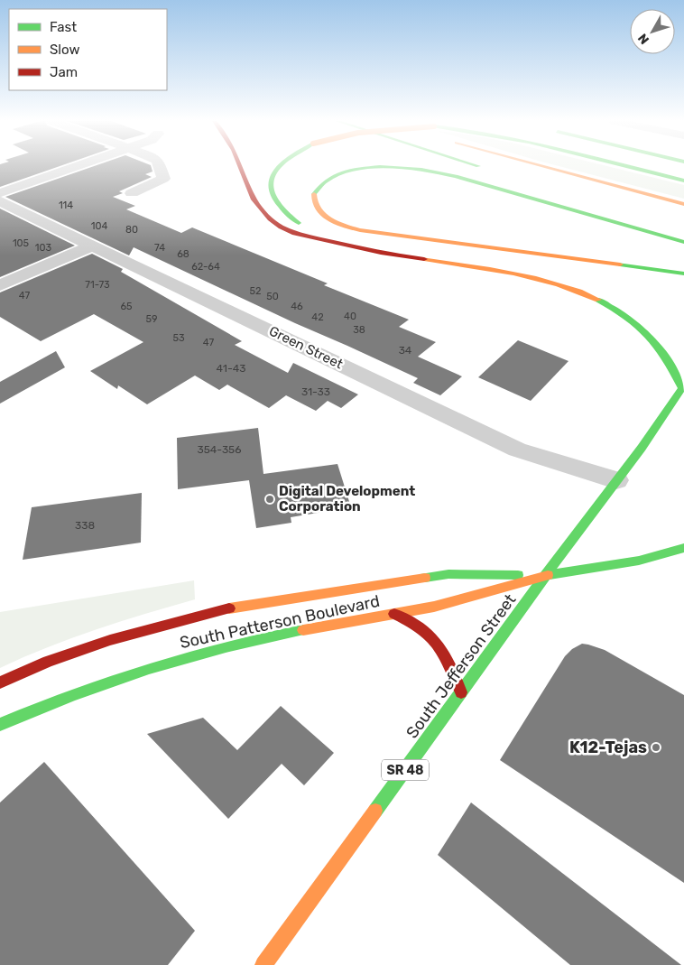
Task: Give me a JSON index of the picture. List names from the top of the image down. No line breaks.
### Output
{"streets":{"main road":["South Patterson Boulevard","South Jefferson Street","SR 48"],"street":["Green Street"]},"crossings":[["Green Street","South Jefferson Street"],["South Patterson Boulevard","South Jefferson Street"]],"places":["Digital Development Corporation","K12-Tejas"],"house_numbers":["114","104","80","105","103","74","68","62-64","71-73","52","47","50","65","46","40","42","59","38","53","47","34","41-43","31-33","354-356","338"],"legend":["Fast","Slow","Jam"],"north":"bottom left"}
